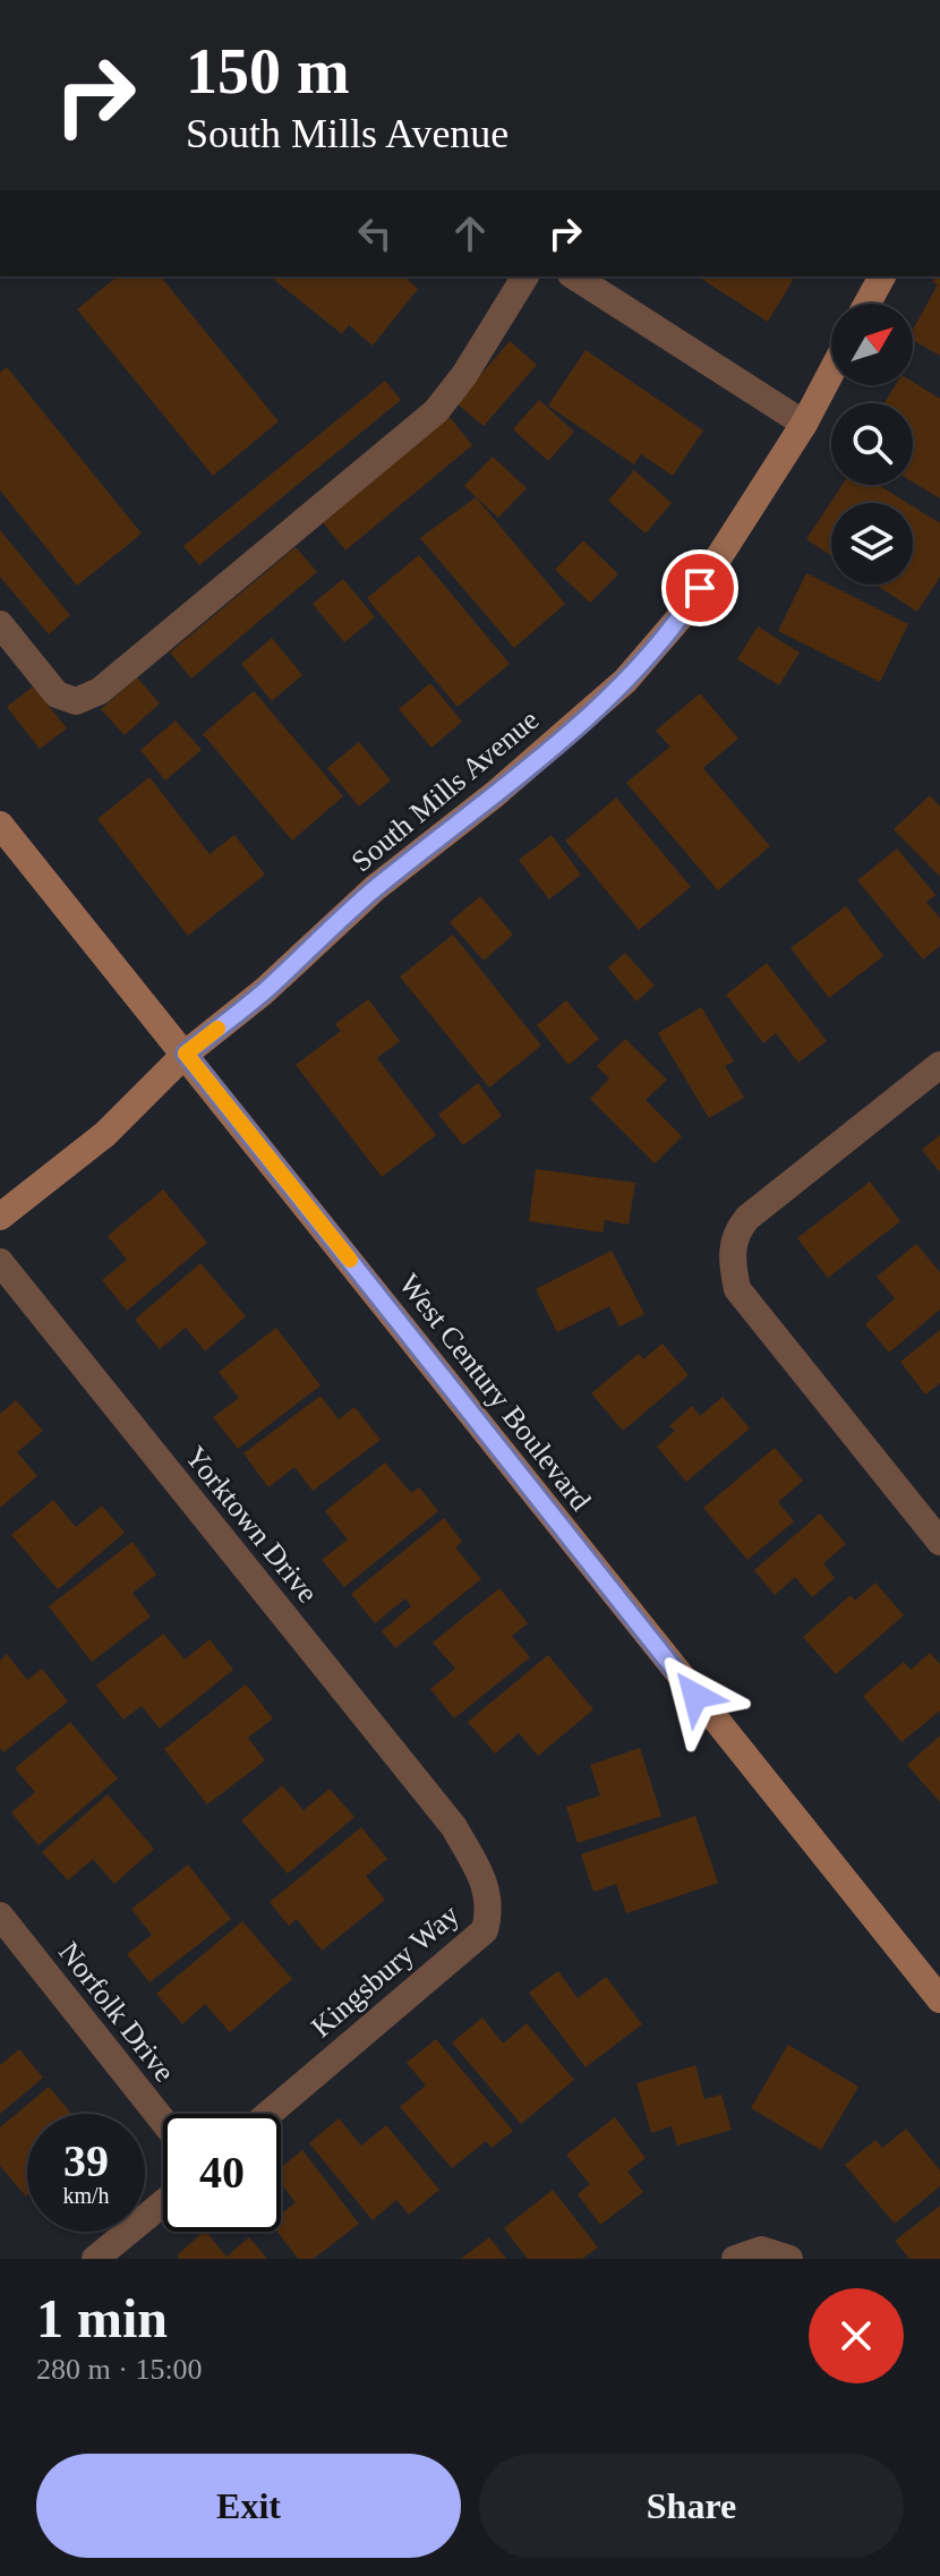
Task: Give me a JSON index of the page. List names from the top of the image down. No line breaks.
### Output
{"streets":{"street":["South Mills Avenue","West Century Boulevard","Yorktown Drive","Kingsbury Way","Norfolk Drive"]},"crossings":[["South Mills Avenue","West Century Boulevard"],["Yorktown Drive","Kingsbury Way"]],"north":"top right","page":{"turn":["150 m","South Mills Avenue"],"speed":"39 km/h","limit":"40","heading":["1 min","280 m · 15:00"],"buttons":["Exit","Share"]}}
